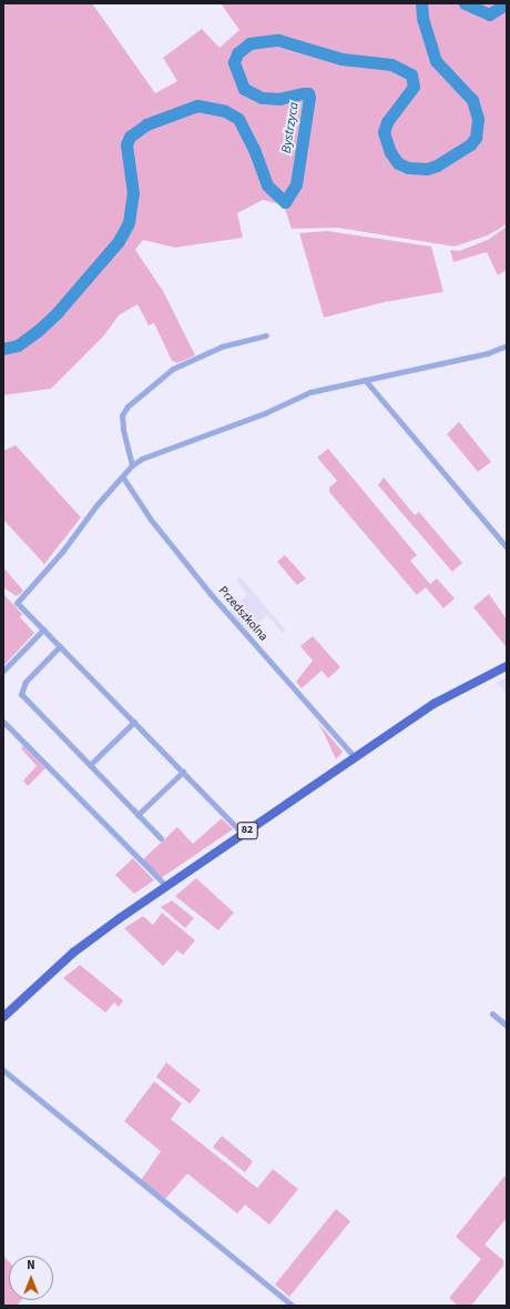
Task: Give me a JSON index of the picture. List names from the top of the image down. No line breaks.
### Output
{"streets":{"main road":["82"],"street":["Przedszkolna"]},"crossings":[["Przedszkolna","82"]],"water":["Bystrzyca"],"north":"top"}
